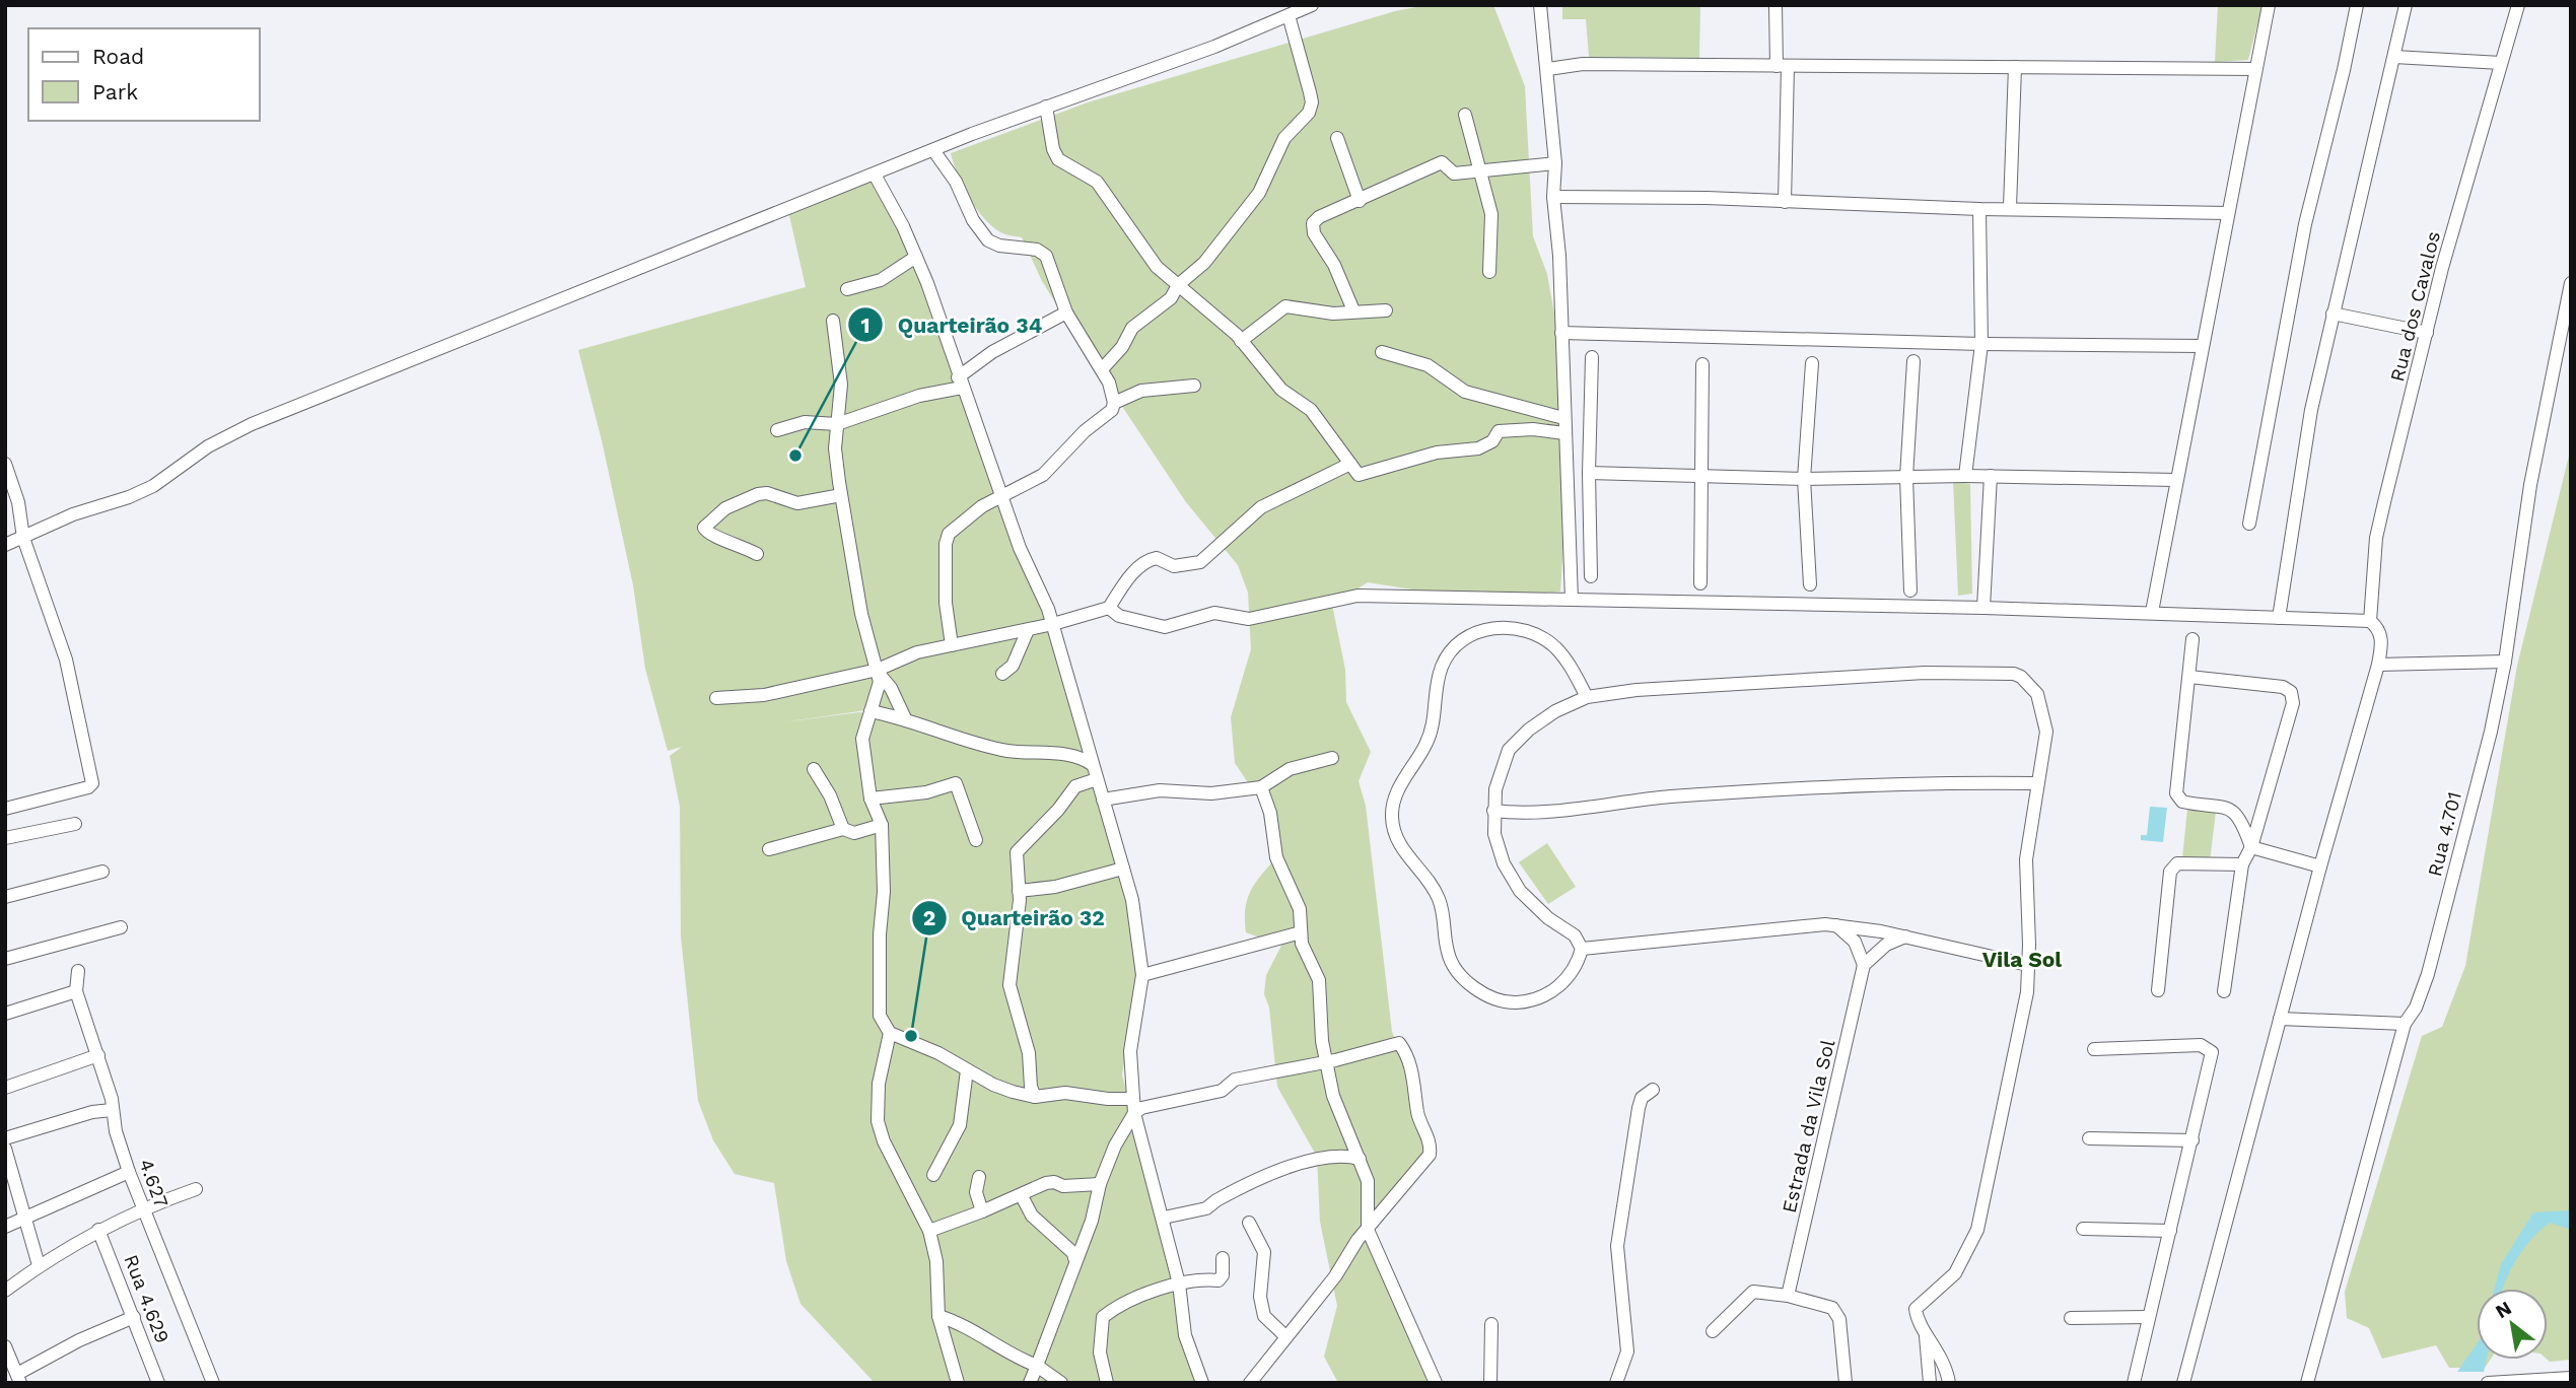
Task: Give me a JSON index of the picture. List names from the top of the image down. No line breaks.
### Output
{"streets":{"street":["Rua dos Cavalos","Rua 4.701","Estrada da Vila Sol","4.627","Rua 4.629"]},"districts":["Vila Sol"],"places":["Quarteirão 34","Quarteirão 32"],"legend":["Road","Park"],"north":"top left"}
